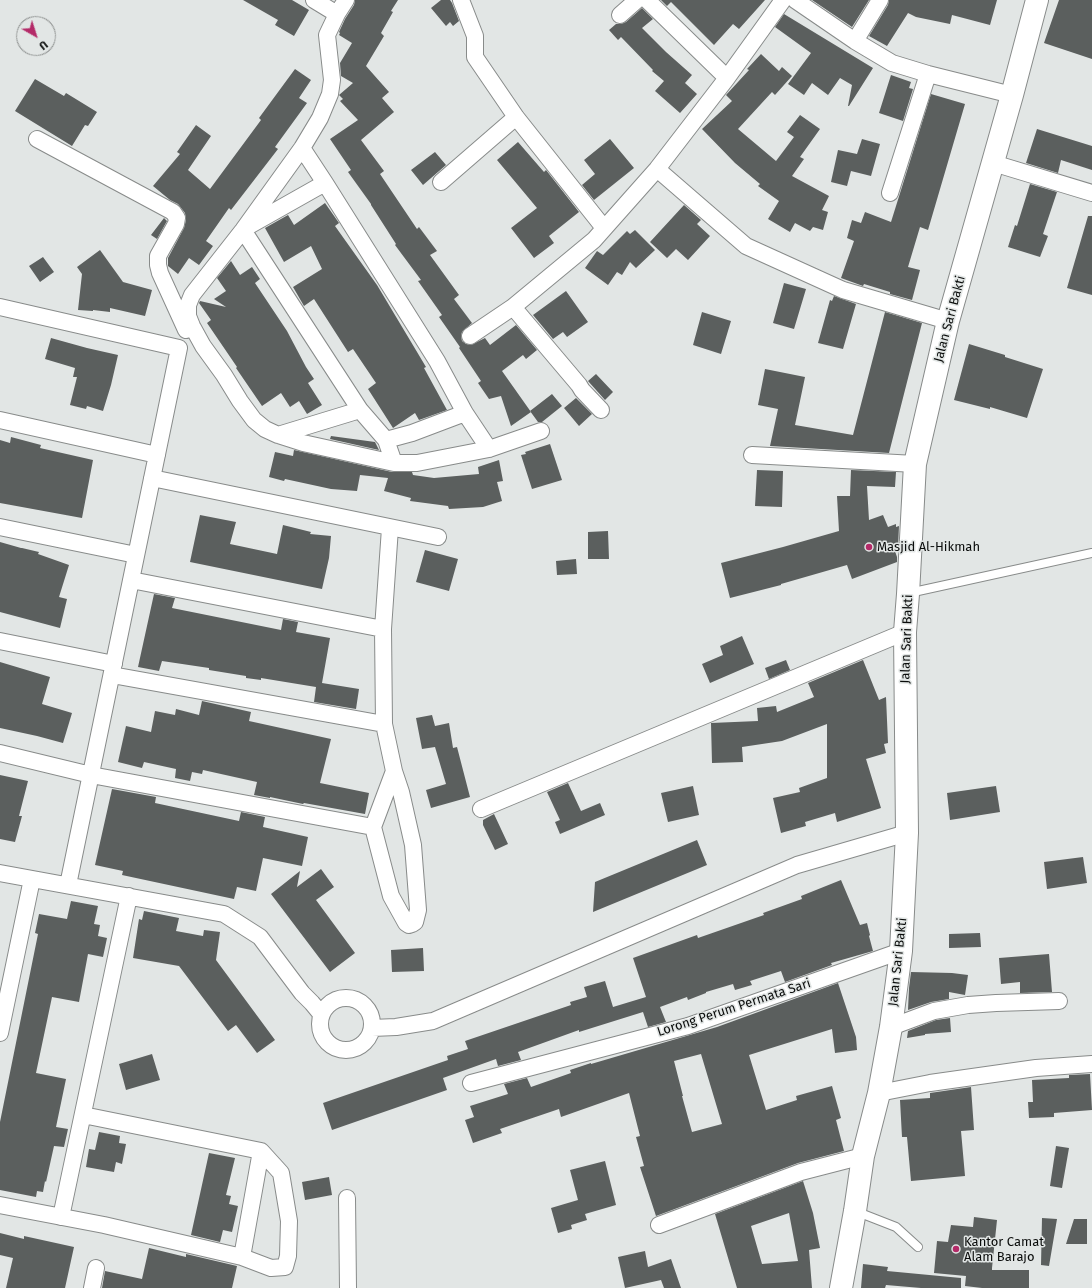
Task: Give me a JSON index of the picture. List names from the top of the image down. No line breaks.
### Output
{"streets":{"main road":["Jalan Sari Bakti"],"street":["Lorong Perum Permata Sari"]},"crossings":[["Jalan Sari Bakti","Lorong Perum Permata Sari"]],"places":["Masjid Al-Hikmah","Kantor Camat Alam Barajo"],"north":"bottom right"}
